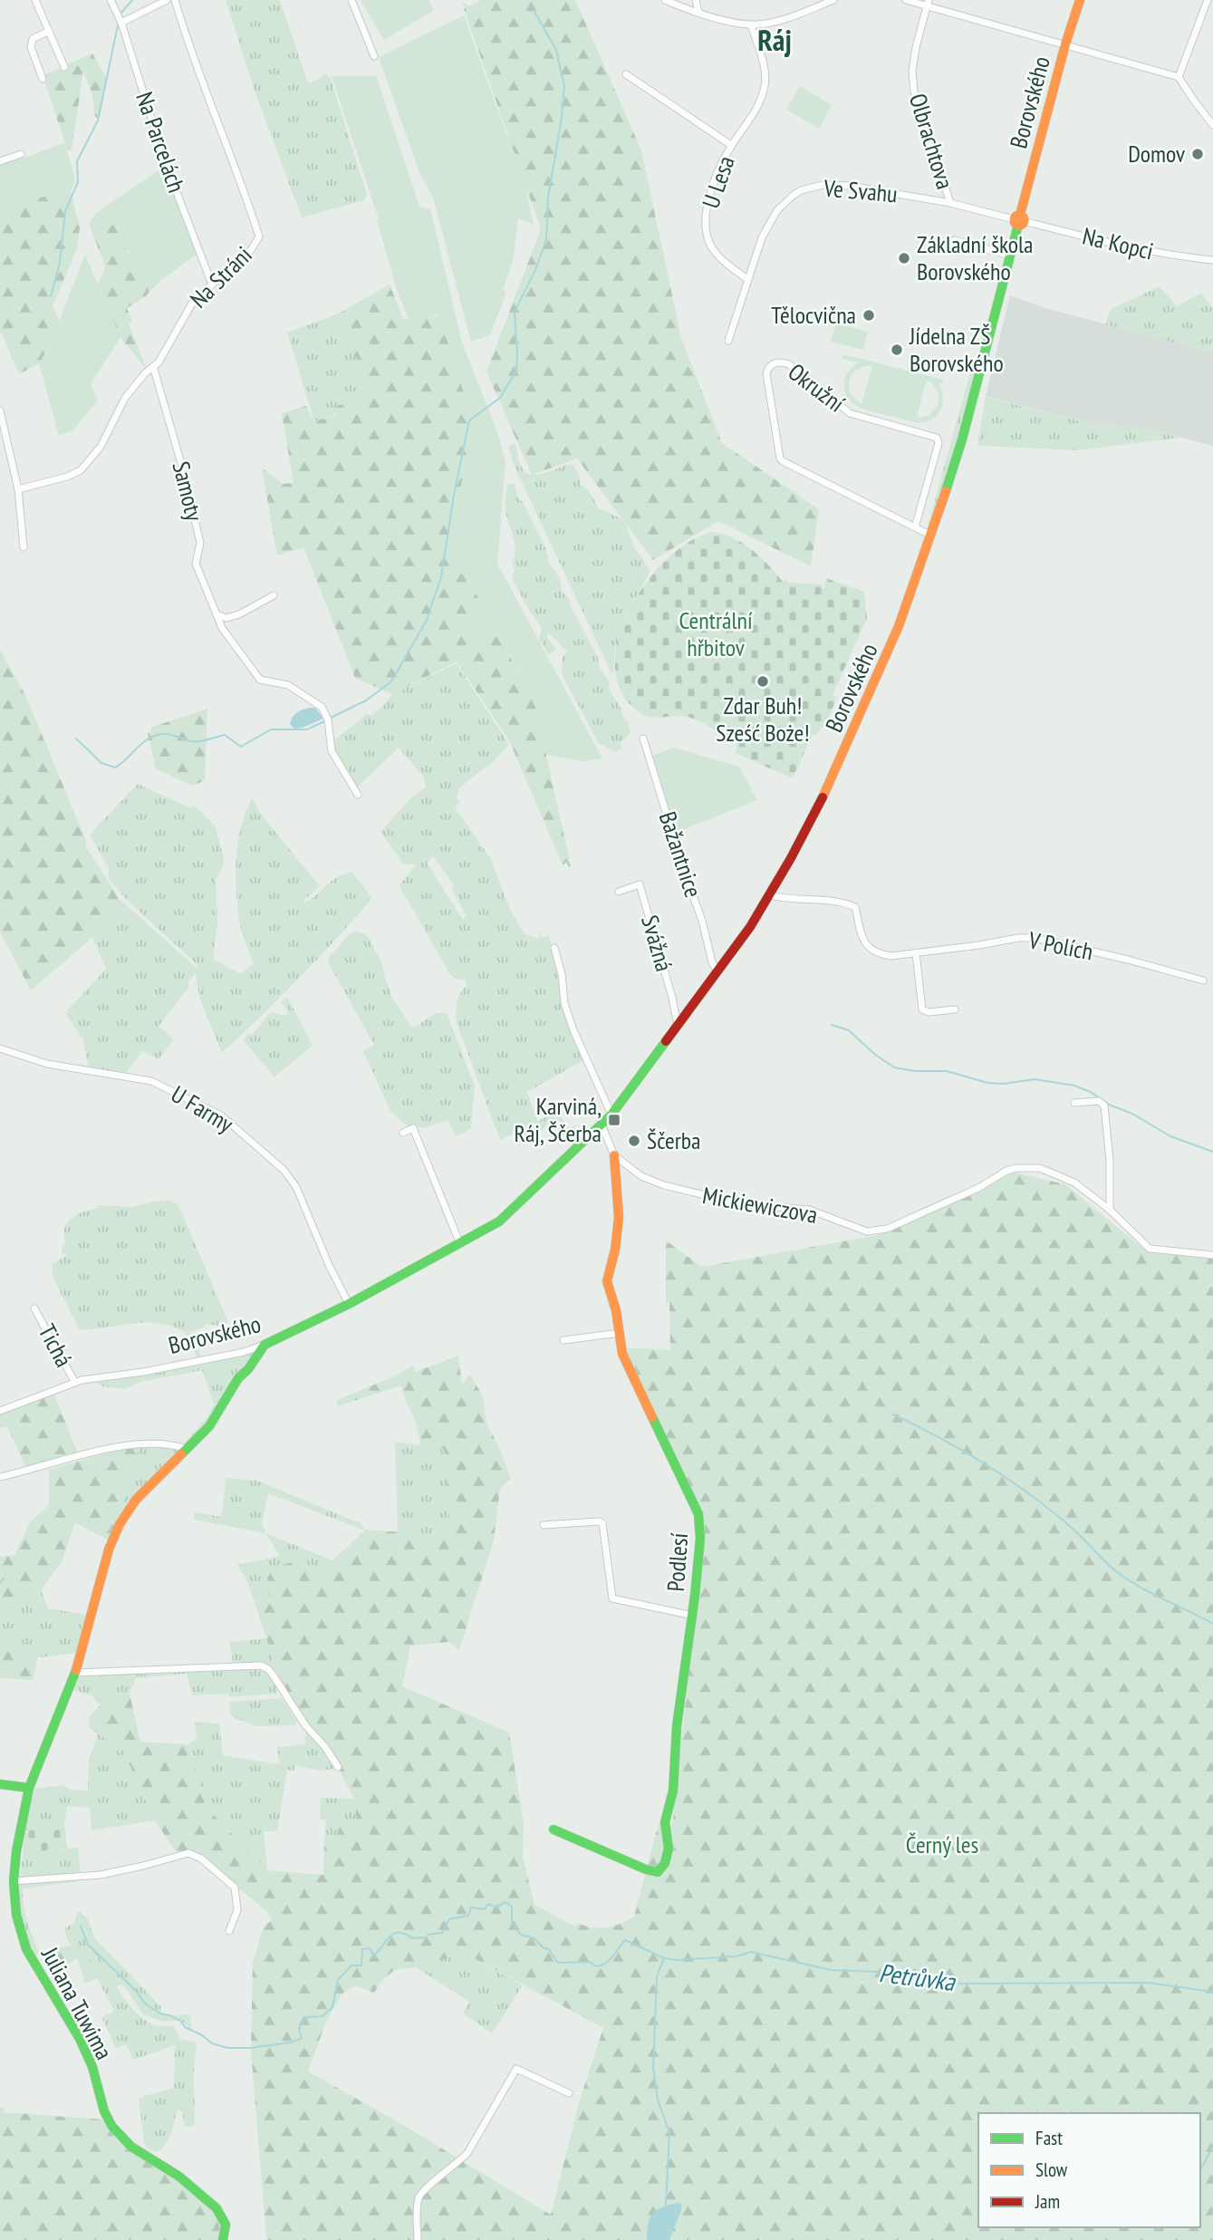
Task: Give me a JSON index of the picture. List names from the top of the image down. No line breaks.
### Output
{"streets":{"street":["Borovského","Olbrachtova","Na Parcelách","U Lesa","Ve Svahu","Na Kopci","Na Stráni","Okružní","Samoty","Bažantnice","Svážná","V Polích","U Farmy","Mickiewiczova","Tichá","Podlesí","Juliana Tuwima"]},"crossings":[["Borovského","Ve Svahu"],["Borovského","Na Kopci"],["Borovského","Okružní"],["Borovského","Bažantnice"],["Borovského","Svážná"],["Borovského","V Polích"],["Borovského","U Farmy"],["Borovského","Tichá"],["Borovského","Juliana Tuwima"],["Olbrachtova","Ve Svahu"],["Na Parcelách","Na Stráni"],["U Lesa","Ve Svahu"],["Ve Svahu","Na Kopci"],["Na Stráni","Samoty"],["Mickiewiczova","Podlesí"]],"districts":["Ráj"],"water":["Petrůvka"],"parks":["Centrální hřbitov","Černý les"],"places":{"other":["Domov","Základní škola Borovského","Tělocvična","Jídelna ZŠ Borovského","Zdar Buh! Sześć Boże!","Ščerba"],"transit":["Karviná, Ráj, Ščerba"]},"legend":["Fast","Slow","Jam"]}
